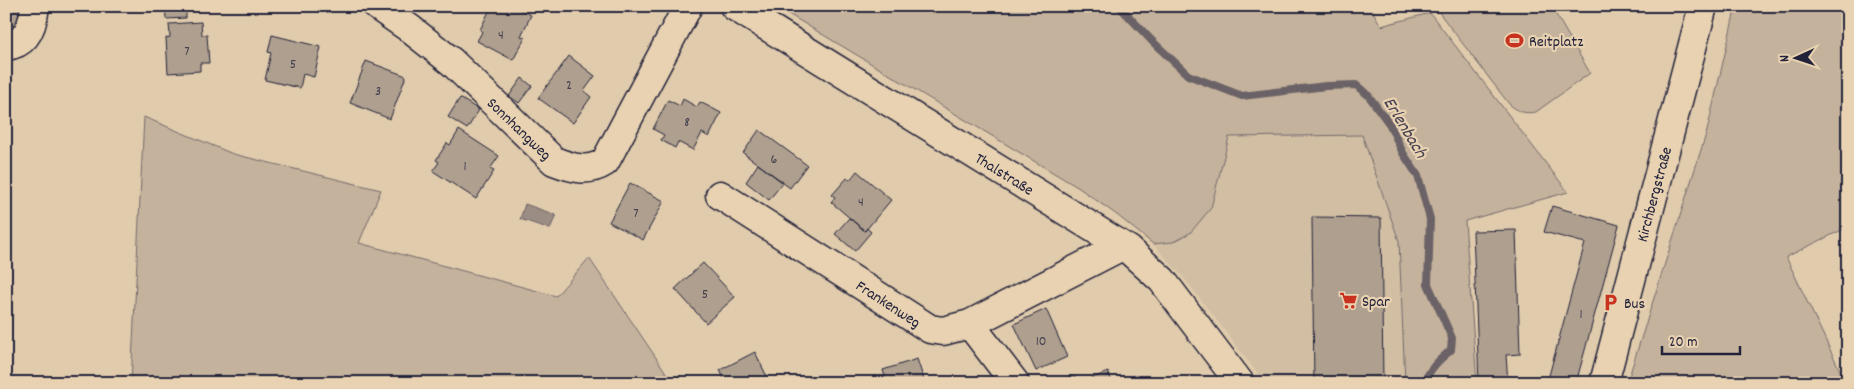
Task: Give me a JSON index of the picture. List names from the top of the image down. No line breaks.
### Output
{"streets":{"street":["Sonnhangweg","Thalstraße","Kirchbergstraße","Frankenweg"]},"crossings":[["Thalstraße","Frankenweg"]],"water":["Erlenbach"],"places":{"sports":["Reitplatz"],"supermarket":["Spar"],"parking":["Bus"]},"house_numbers":["4","7","5","2","3","8","6","1","4","7","5","1","10"],"scale_bar":"20 m","north":"left"}
